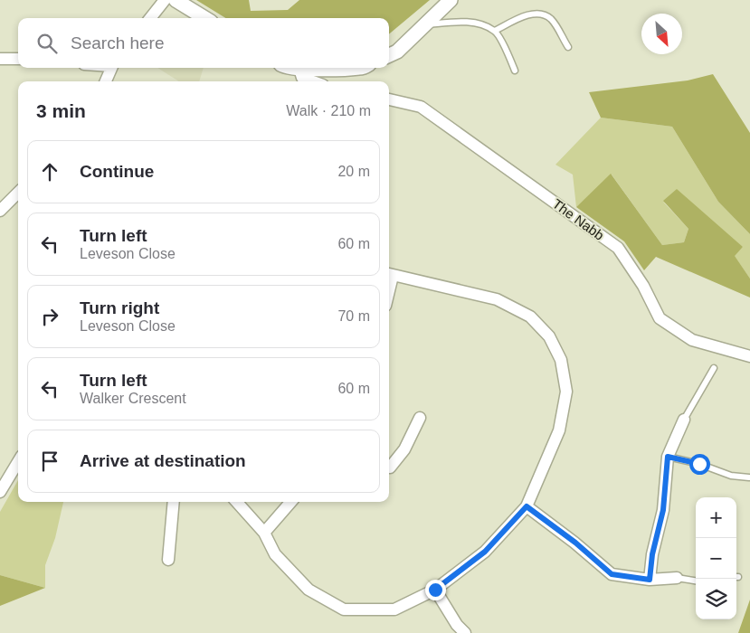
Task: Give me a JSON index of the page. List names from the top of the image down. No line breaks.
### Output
{"streets":{"street":["The Nabb"]},"north":"bottom right","page":{"search":"Search here","heading":["3 min","Walk · 210 m"],"list":[["Continue","20 m"],["Turn left","Leveson Close","60 m"],["Turn right","Leveson Close","70 m"],["Turn left","Walker Crescent","60 m"],"Arrive at destination"],"map_buttons":["+","−"]}}
